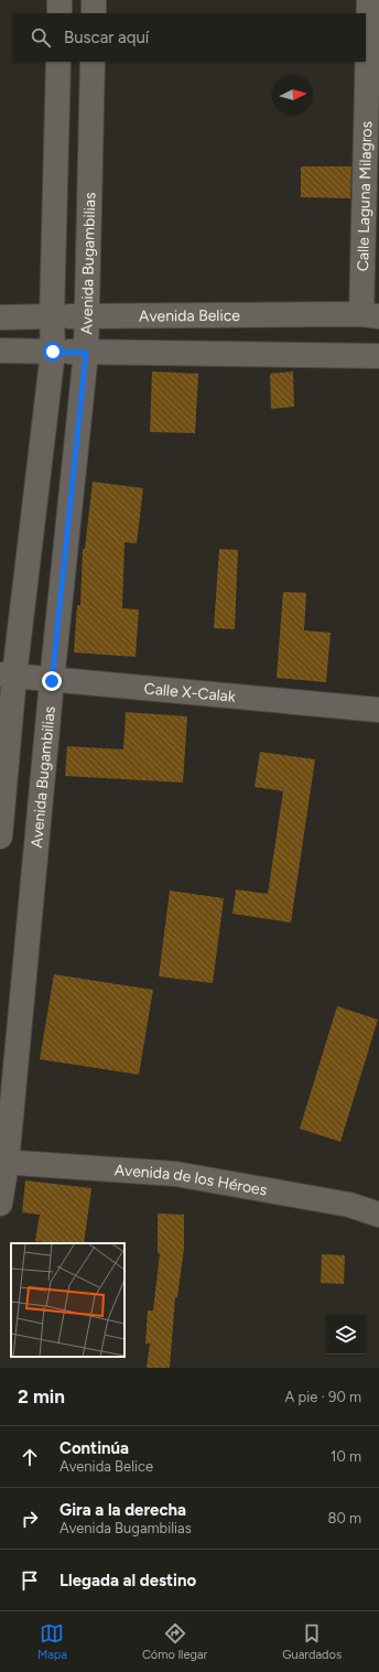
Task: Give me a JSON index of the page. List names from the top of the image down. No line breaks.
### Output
{"streets":{"main road":["Calle Laguna Milagros","Avenida Bugambilias","Avenida Belice","Calle X-Calak","Avenida de los Héroes"]},"crossings":[["Calle Laguna Milagros","Avenida Belice"],["Avenida Bugambilias","Avenida Belice"],["Avenida Bugambilias","Calle X-Calak"],["Avenida Bugambilias","Avenida de los Héroes"]],"north":"right","page":{"search":"Buscar aquí","heading":["2 min","A pie · 90 m"],"list":[["Continúa","Avenida Belice","10 m"],["Gira a la derecha","Avenida Bugambilias","80 m"],"Llegada al destino"],"nav":["Mapa","Cómo llegar","Guardados"]}}
